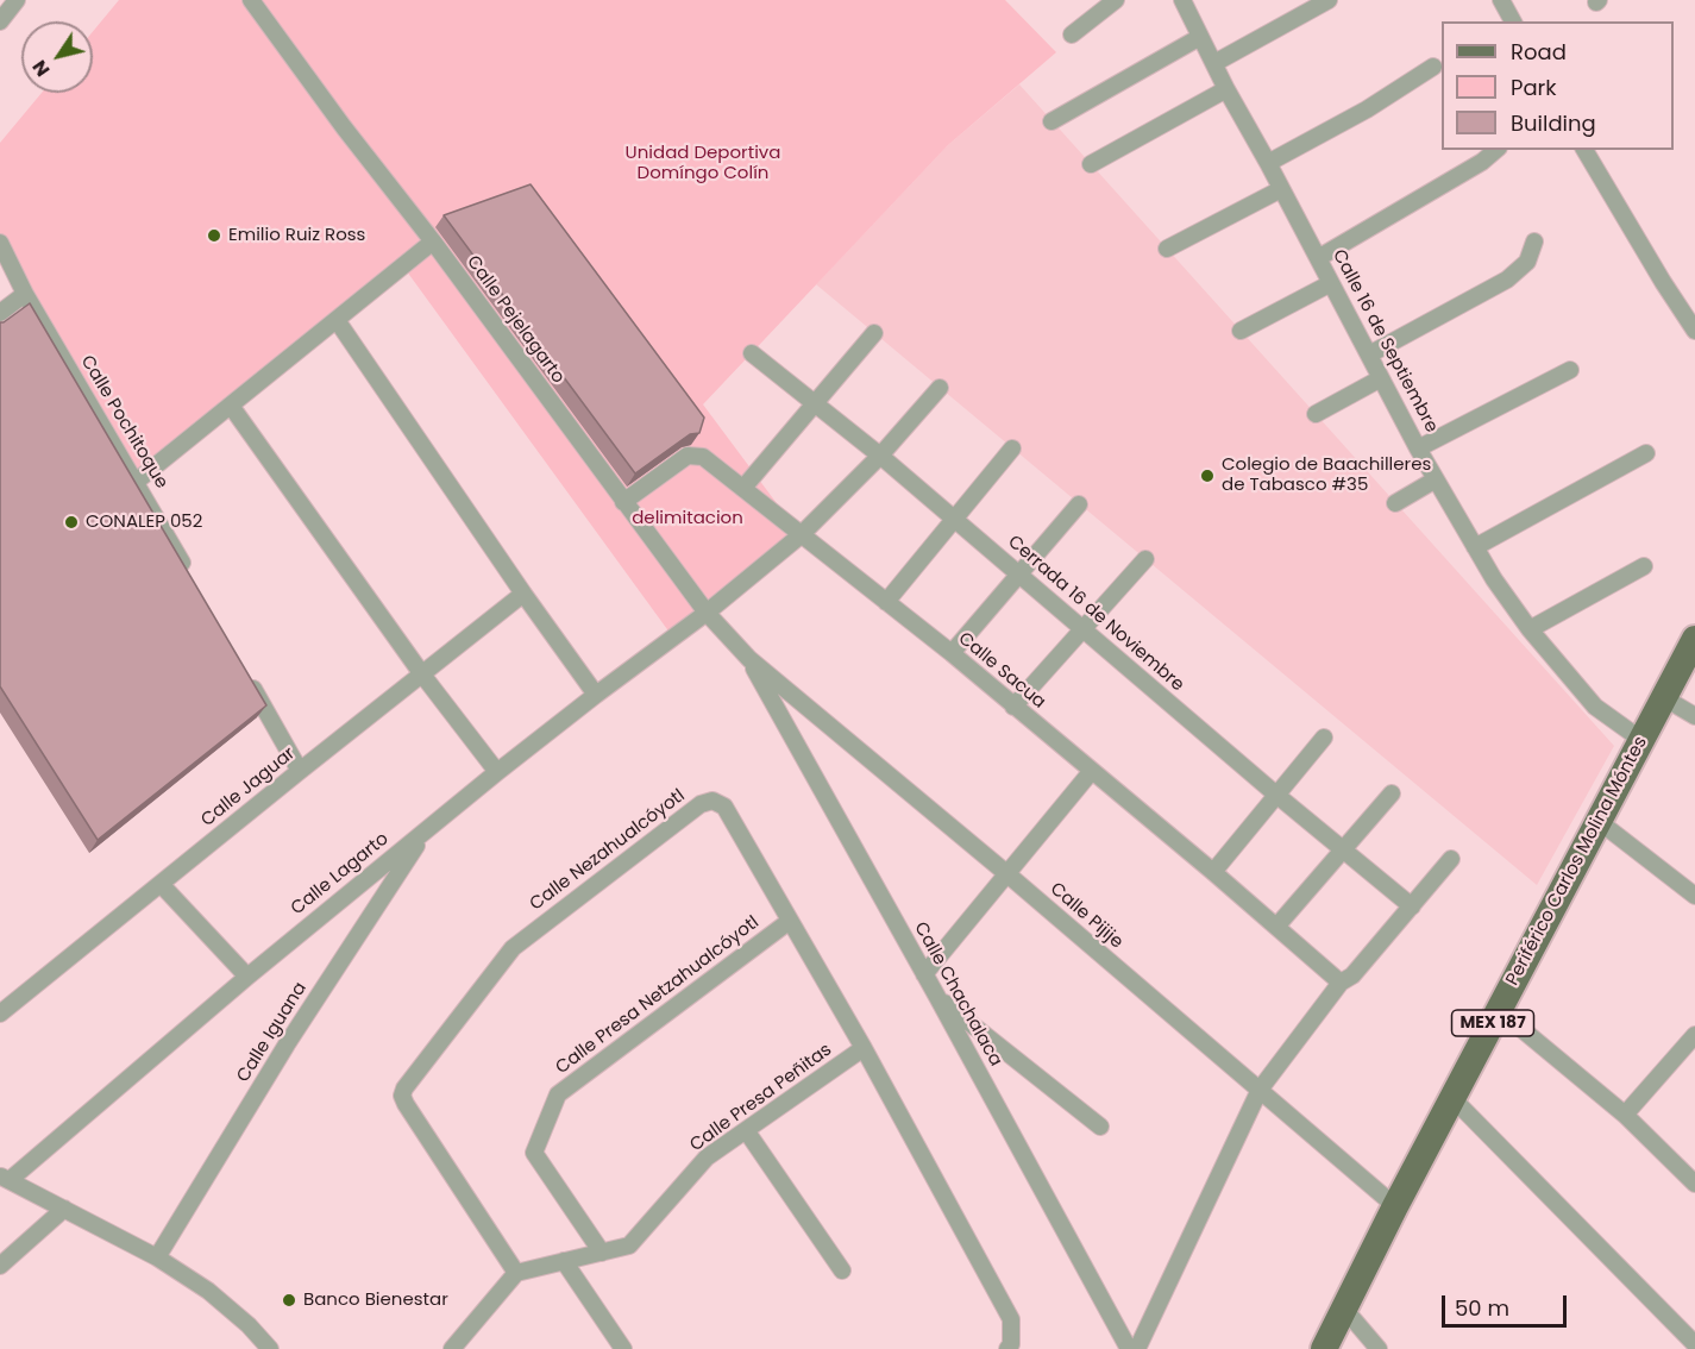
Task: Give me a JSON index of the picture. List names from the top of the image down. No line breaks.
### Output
{"streets":{"main road":["Periférico Carlos Molina Móntes","MEX 187"],"street":["Calle Pejelagarto","Calle 16 de Septiembre","Calle Pochitoque","Cerrada 16 de Noviembre","Calle Sacua","Calle Jaguar","Calle Nezahualcóyotl","Calle Lagarto","Calle Pijije","Calle Chachalaca","Calle Presa Netzahualcóyotl","Calle Iguana","Calle Presa Peñitas"]},"crossings":[["Calle Pejelagarto","Calle Sacua"],["Calle Pejelagarto","Calle Lagarto"],["Calle Pejelagarto","Calle Pijije"],["Calle Pejelagarto","Calle Chachalaca"],["Calle 16 de Septiembre","Periférico Carlos Molina Móntes"],["Cerrada 16 de Noviembre","Calle Lagarto"],["Calle Sacua","Calle Lagarto"],["Calle Nezahualcóyotl","Calle Presa Netzahualcóyotl"],["Calle Nezahualcóyotl","Calle Presa Peñitas"],["Periférico Carlos Molina Móntes","Calle Pijije"],["Calle Lagarto","Calle Iguana"],["Calle Pijije","Calle Chachalaca"],["Calle Presa Netzahualcóyotl","Calle Presa Peñitas"]],"parks":["Unidad Deportiva Domíngo Colín","delimitacion"],"places":["Emilio Ruiz Ross","Colegio de Baachilleres de Tabasco #35","CONALEP 052","Banco Bienestar"],"legend":["Road","Park","Building"],"scale_bar":"50 m","north":"bottom left"}
